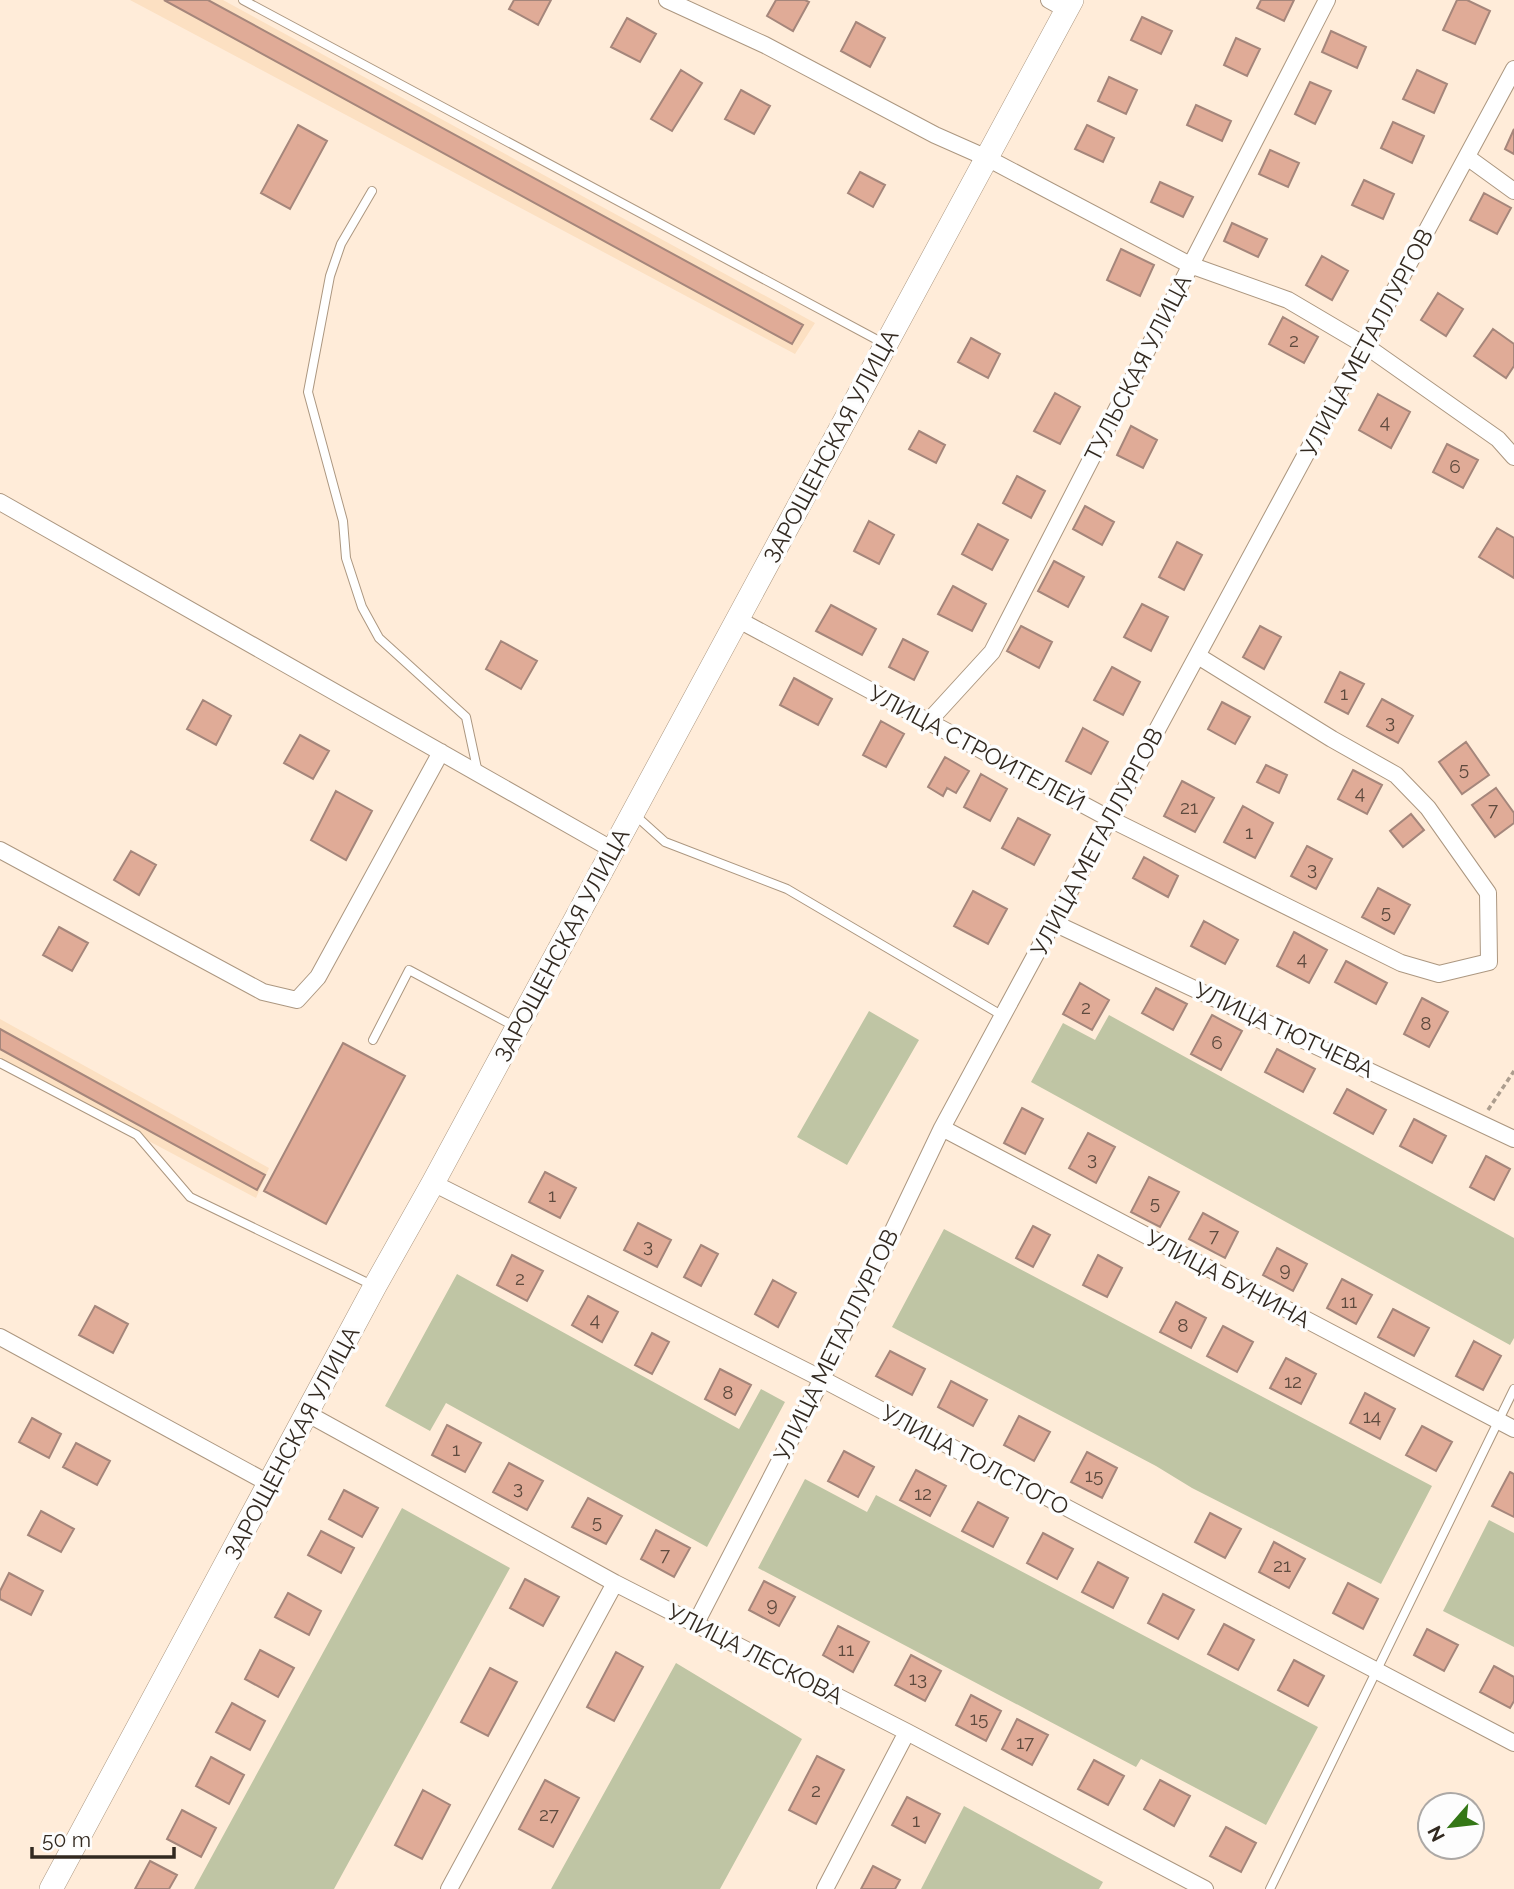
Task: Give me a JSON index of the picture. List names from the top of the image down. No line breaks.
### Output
{"streets":{"street":["УЛИЦА МЕТАЛЛУРГОВ","ТУЛЬСКАЯ УЛИЦА","ЗАРОЩЕНСКАЯ УЛИЦА","УЛИЦА СТРОИТЕЛЕЙ","УЛИЦА ТЮТЧЕВА","УЛИЦА БУНИНА","УЛИЦА ТОЛСТОГО","УЛИЦА ЛЕСКОВА"]},"crossings":[["УЛИЦА МЕТАЛЛУРГОВ","УЛИЦА СТРОИТЕЛЕЙ"],["УЛИЦА МЕТАЛЛУРГОВ","УЛИЦА ТЮТЧЕВА"],["УЛИЦА МЕТАЛЛУРГОВ","УЛИЦА БУНИНА"],["УЛИЦА МЕТАЛЛУРГОВ","УЛИЦА ТОЛСТОГО"],["УЛИЦА МЕТАЛЛУРГОВ","УЛИЦА ЛЕСКОВА"],["ТУЛЬСКАЯ УЛИЦА","УЛИЦА СТРОИТЕЛЕЙ"],["ЗАРОЩЕНСКАЯ УЛИЦА","УЛИЦА СТРОИТЕЛЕЙ"],["ЗАРОЩЕНСКАЯ УЛИЦА","УЛИЦА ТОЛСТОГО"],["ЗАРОЩЕНСКАЯ УЛИЦА","УЛИЦА ЛЕСКОВА"]],"house_numbers":["2","4","6","1","3","5","4","21","7","1","3","5","4","2","8","6","3","1","5","7","3","9","2","11","4","8","12","8","14","1","15","3","12","5","7","21","9","11","13","15","17","2","27","1"],"scale_bar":"50 m","north":"bottom left"}
